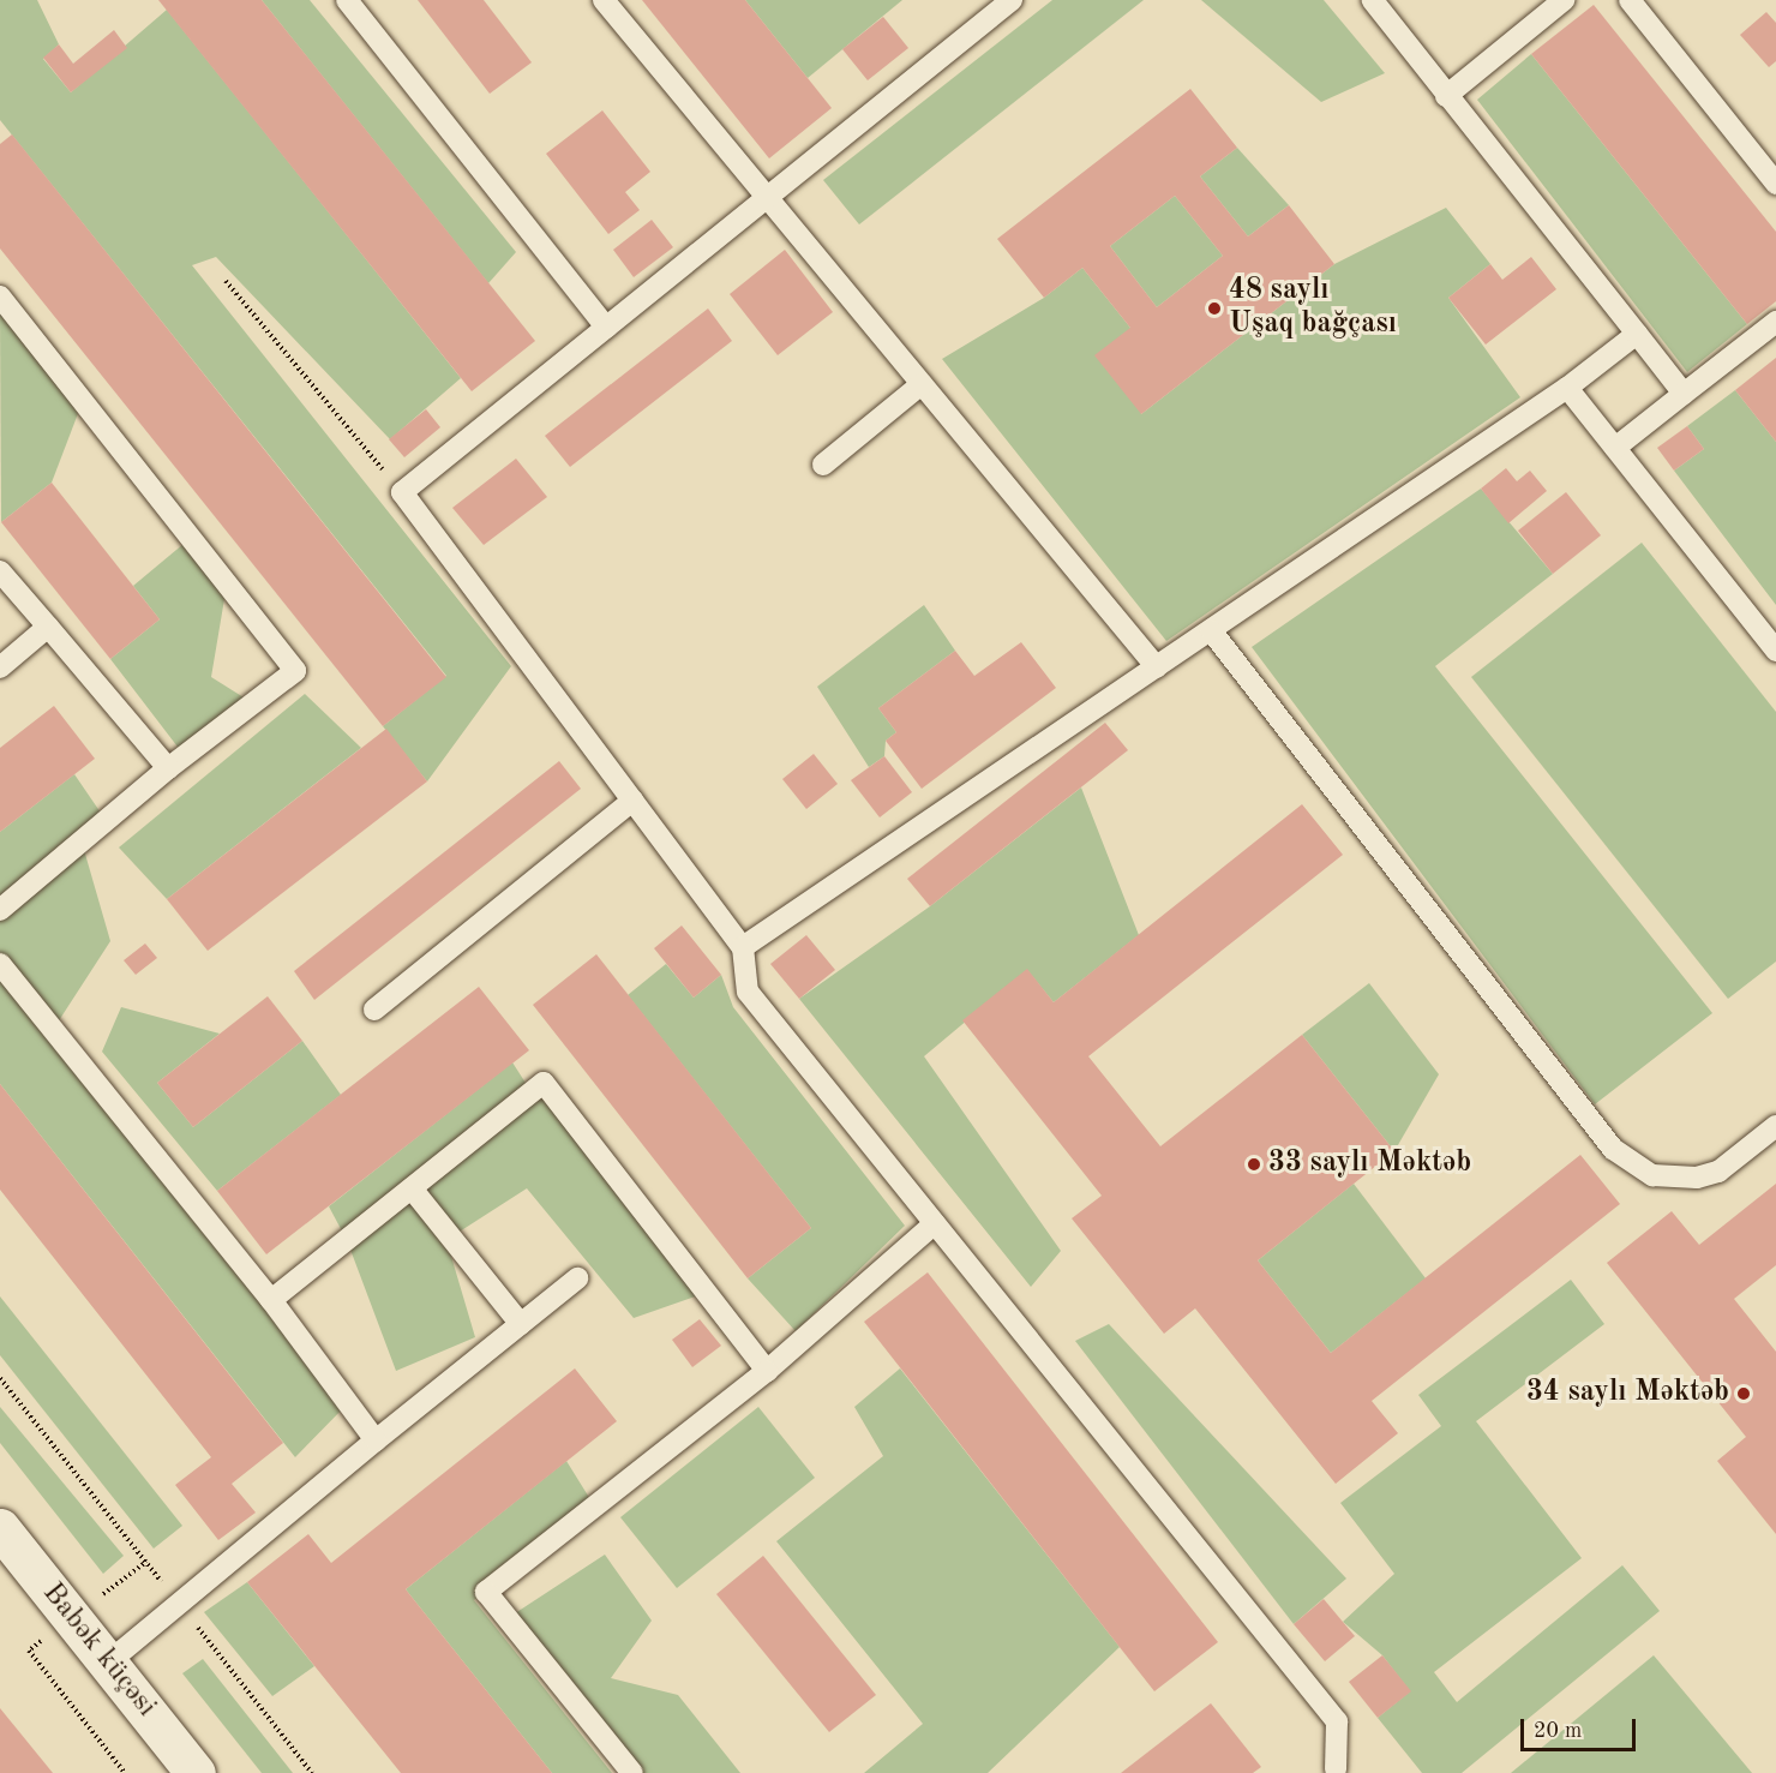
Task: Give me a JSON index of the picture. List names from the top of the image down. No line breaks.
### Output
{"streets":{"street":["Babək küçəsi"]},"places":["48 saylı Uşaq bağçası","33 saylı Məktəb","34 saylı Məktəb"],"scale_bar":"20 m"}
